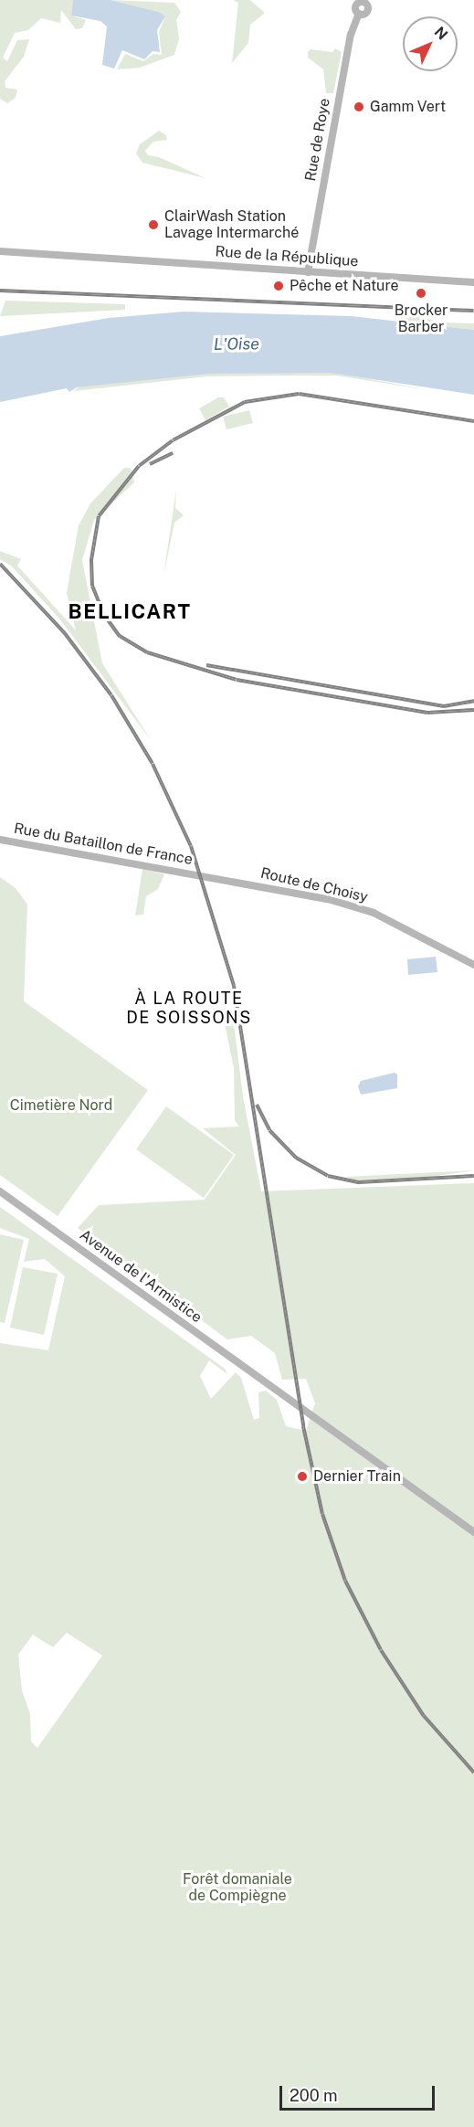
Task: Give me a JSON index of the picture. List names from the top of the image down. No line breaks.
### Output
{"streets":{"main road":["Rue de Roye","Rue de la République","Rue du Bataillon de France","Route de Choisy","Avenue de l'Armistice"]},"crossings":[["Rue de Roye","Rue de la République"],["Rue du Bataillon de France","Route de Choisy"]],"districts":["BELLICART","À LA ROUTE DE SOISSONS"],"water":["L'Oise"],"parks":["Cimetière Nord","Forêt domaniale de Compiègne"],"places":["Gamm Vert","ClairWash Station Lavage Intermarché","Pêche et Nature","Brocker Barber","Dernier Train"],"scale_bar":"200 m","north":"top right"}
